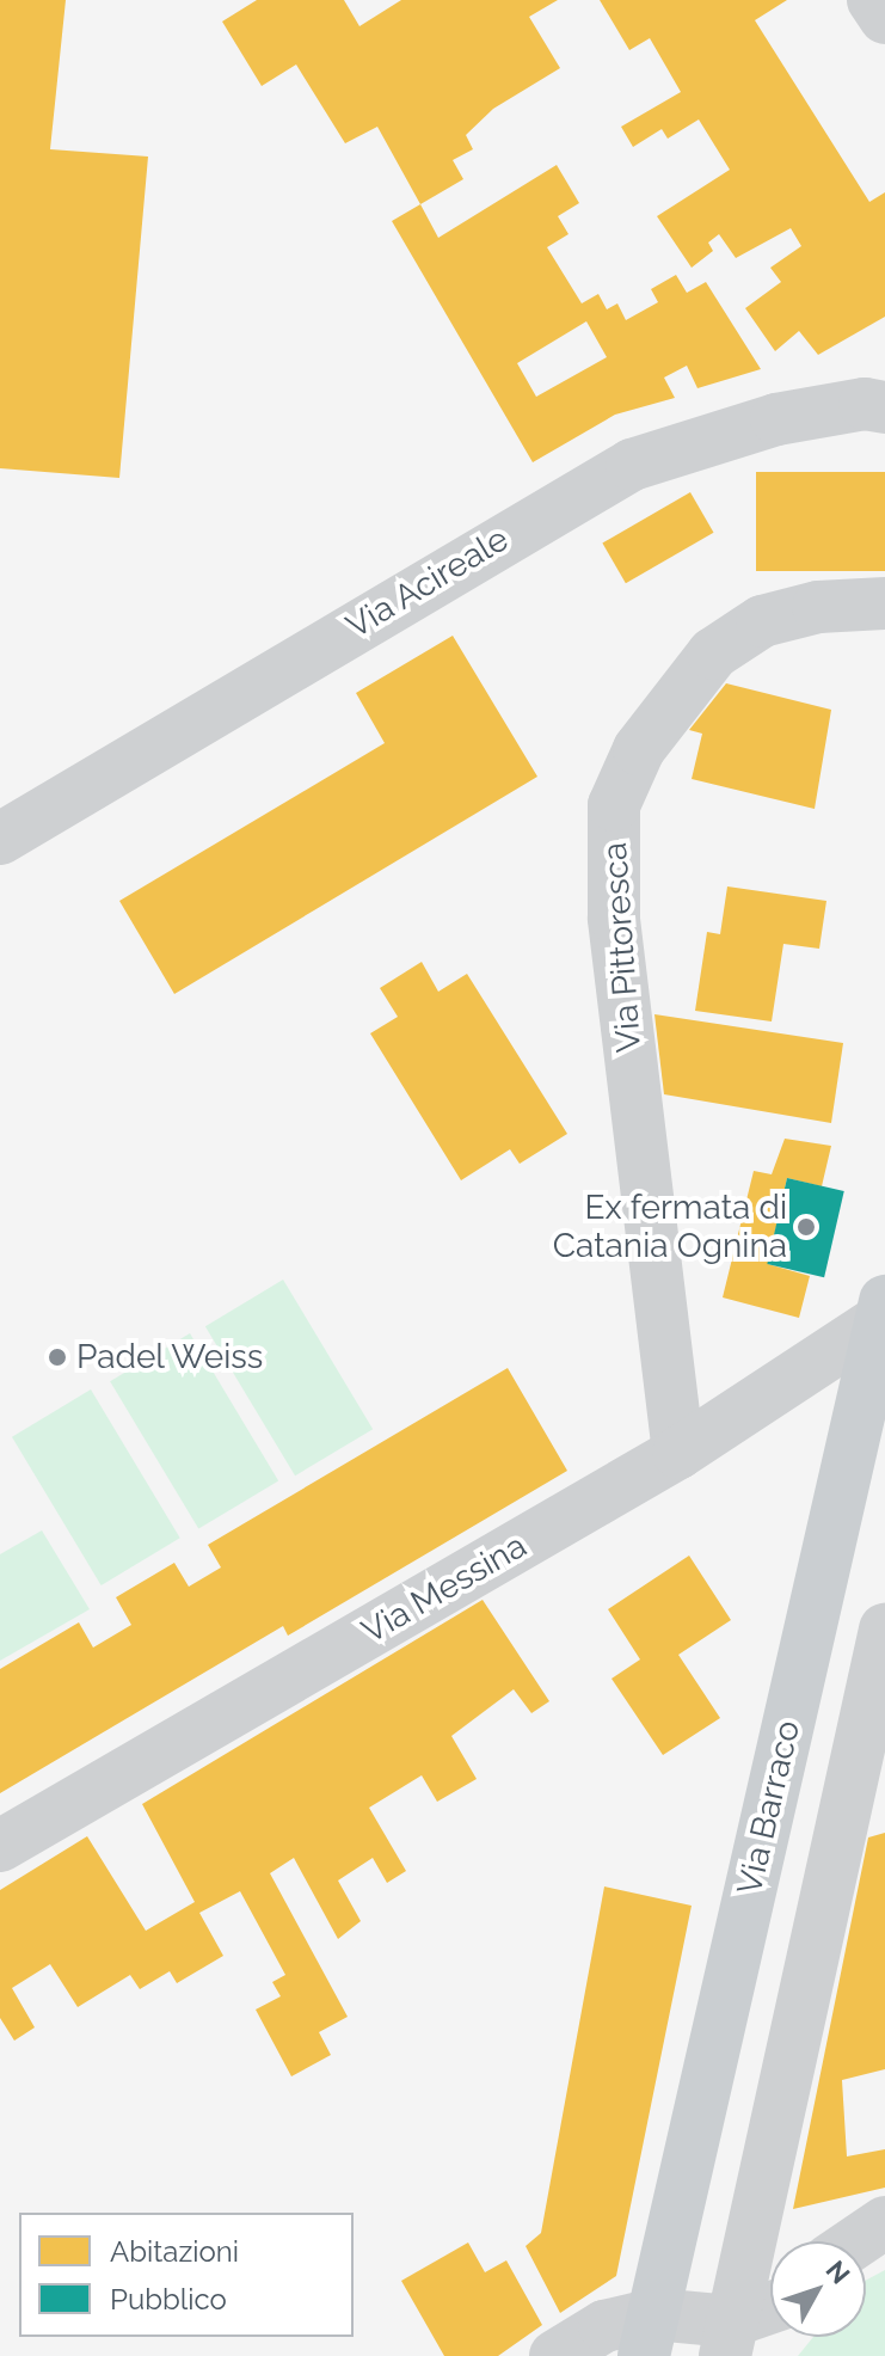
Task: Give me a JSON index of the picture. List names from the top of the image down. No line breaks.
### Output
{"streets":{"main road":["Via Barraco"],"street":["Via Acireale","Via Pittoresca","Via Messina"]},"crossings":[["Via Pittoresca","Via Messina"],["Via Messina","Via Barraco"]],"places":["Ex fermata di Catania Ognina","Padel Weiss"],"legend":["Abitazioni","Pubblico"],"north":"top right"}
